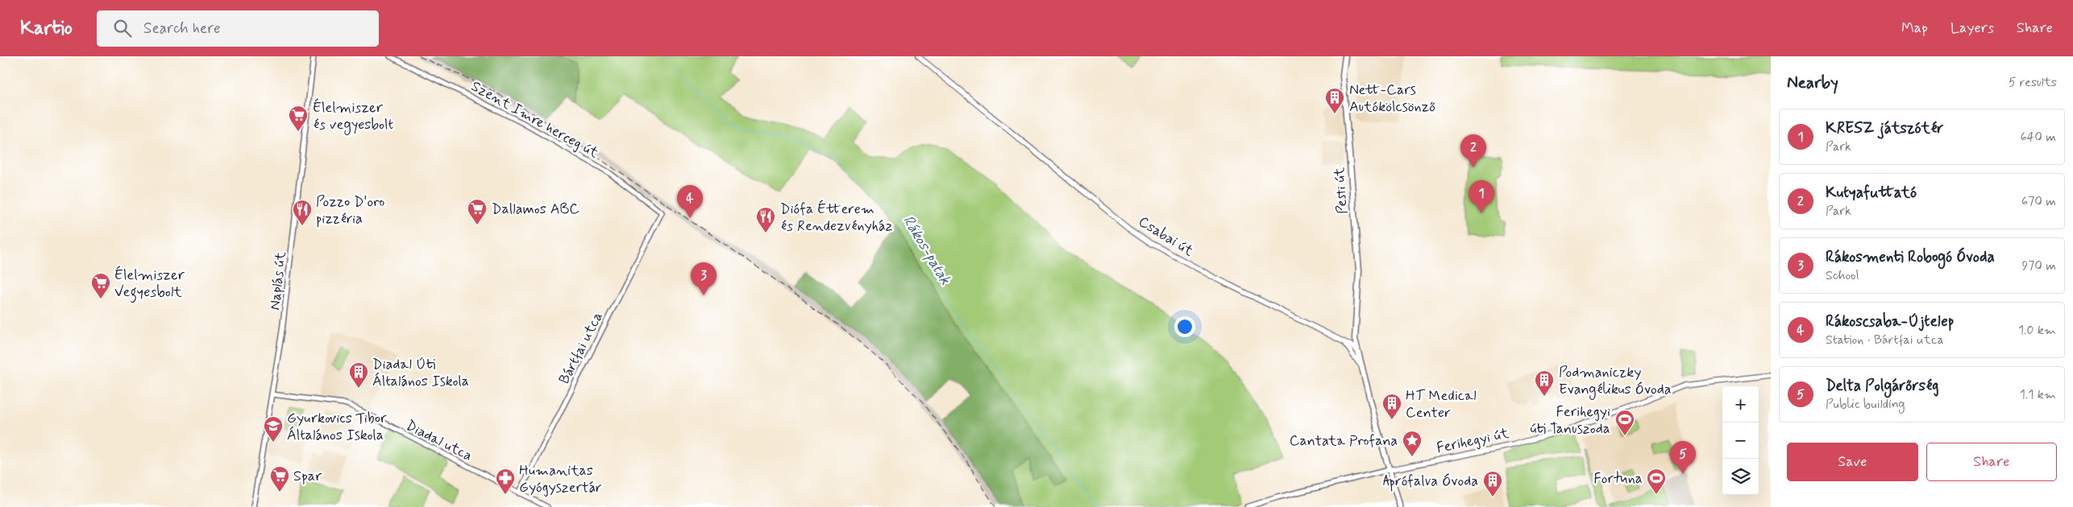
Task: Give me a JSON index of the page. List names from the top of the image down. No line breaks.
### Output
{"streets":{"main road":["Pesti út","Csabai út","Ferihegyi út"],"street":["Szent Imre herceg út","Naplás út","Bártfai utca","Diadal utca"]},"crossings":[["Szent Imre herceg út","Bártfai utca"],["Pesti út","Csabai út"],["Pesti út","Ferihegyi út"],["Naplás út","Diadal utca"],["Bártfai utca","Diadal utca"]],"water":["Rákos-patak"],"places":{"building":["Nett-Cars Autókölcsönző","Diadal Úti Általános Iskola","Podmaniczky Evangélikus Óvoda","HT Medical Center","Aprófalva Óvoda"],"supermarket":["Élelmiszer és vegyesbolt","Dallamos ABC","Élelmiszer Vegyesbolt","Spar"],"restaurant":["Pozzo D'oro pizzéria","Diófa Étterem és Rendezvényház"],"sports":["Ferihegyi úti Tanuszoda","Fortuna"],"school or university":["Gyurkovics Tibor Általános Iskola"],"place":["Cantata Profana"],"pharmacy":["Humanitas Gyógyszertár"]},"page":{"header":"Kartio","search":"Search here","nav":["Map","Layers","Share"],"heading":["Nearby","5 results"],"list":[{"mark":"1","name":"KRESZ játszótér","note":"Park","value":"640 m"},{"mark":"2","name":"Kutyafuttató","note":"Park","value":"670 m"},{"mark":"3","name":"Rákosmenti Robogó Óvoda","note":"School","value":"970 m"},{"mark":"4","name":"Rákoscsaba-Újtelep","note":"Station · Bártfai utca","value":"1.0 km"},{"mark":"5","name":"Delta Polgárőrség","note":"Public building","value":"1.1 km"}],"pins":["2","1","4","3","5"],"map_buttons":["+","−"],"buttons":["Save","Share"]}}
